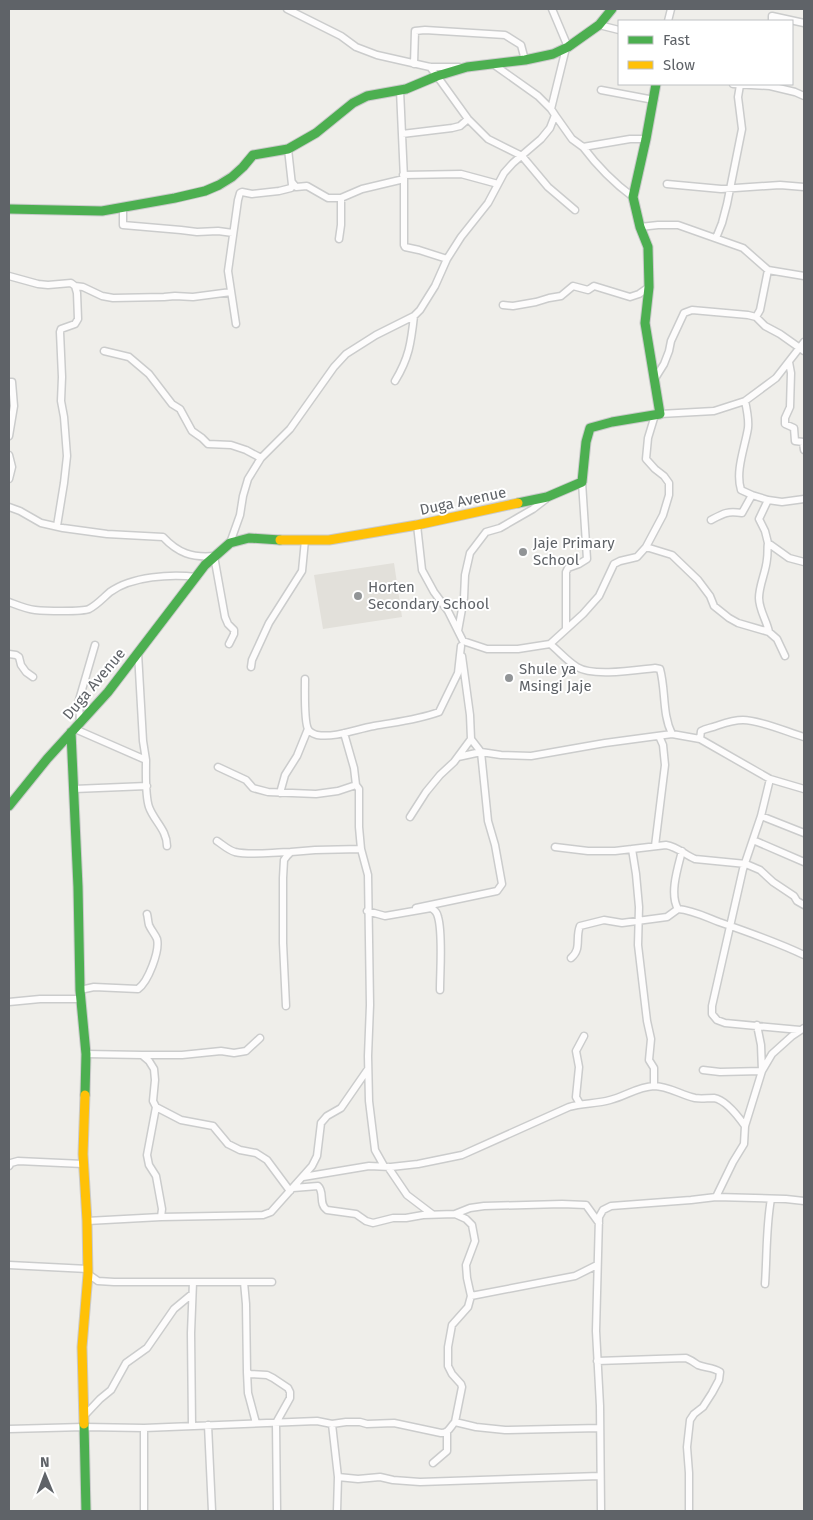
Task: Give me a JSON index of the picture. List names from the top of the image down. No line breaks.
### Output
{"streets":{"street":["Duga Avenue"]},"places":["Jaje Primary School","Horten Secondary School","Shule ya Msingi Jaje"],"legend":["Fast","Slow"],"north":"top"}
